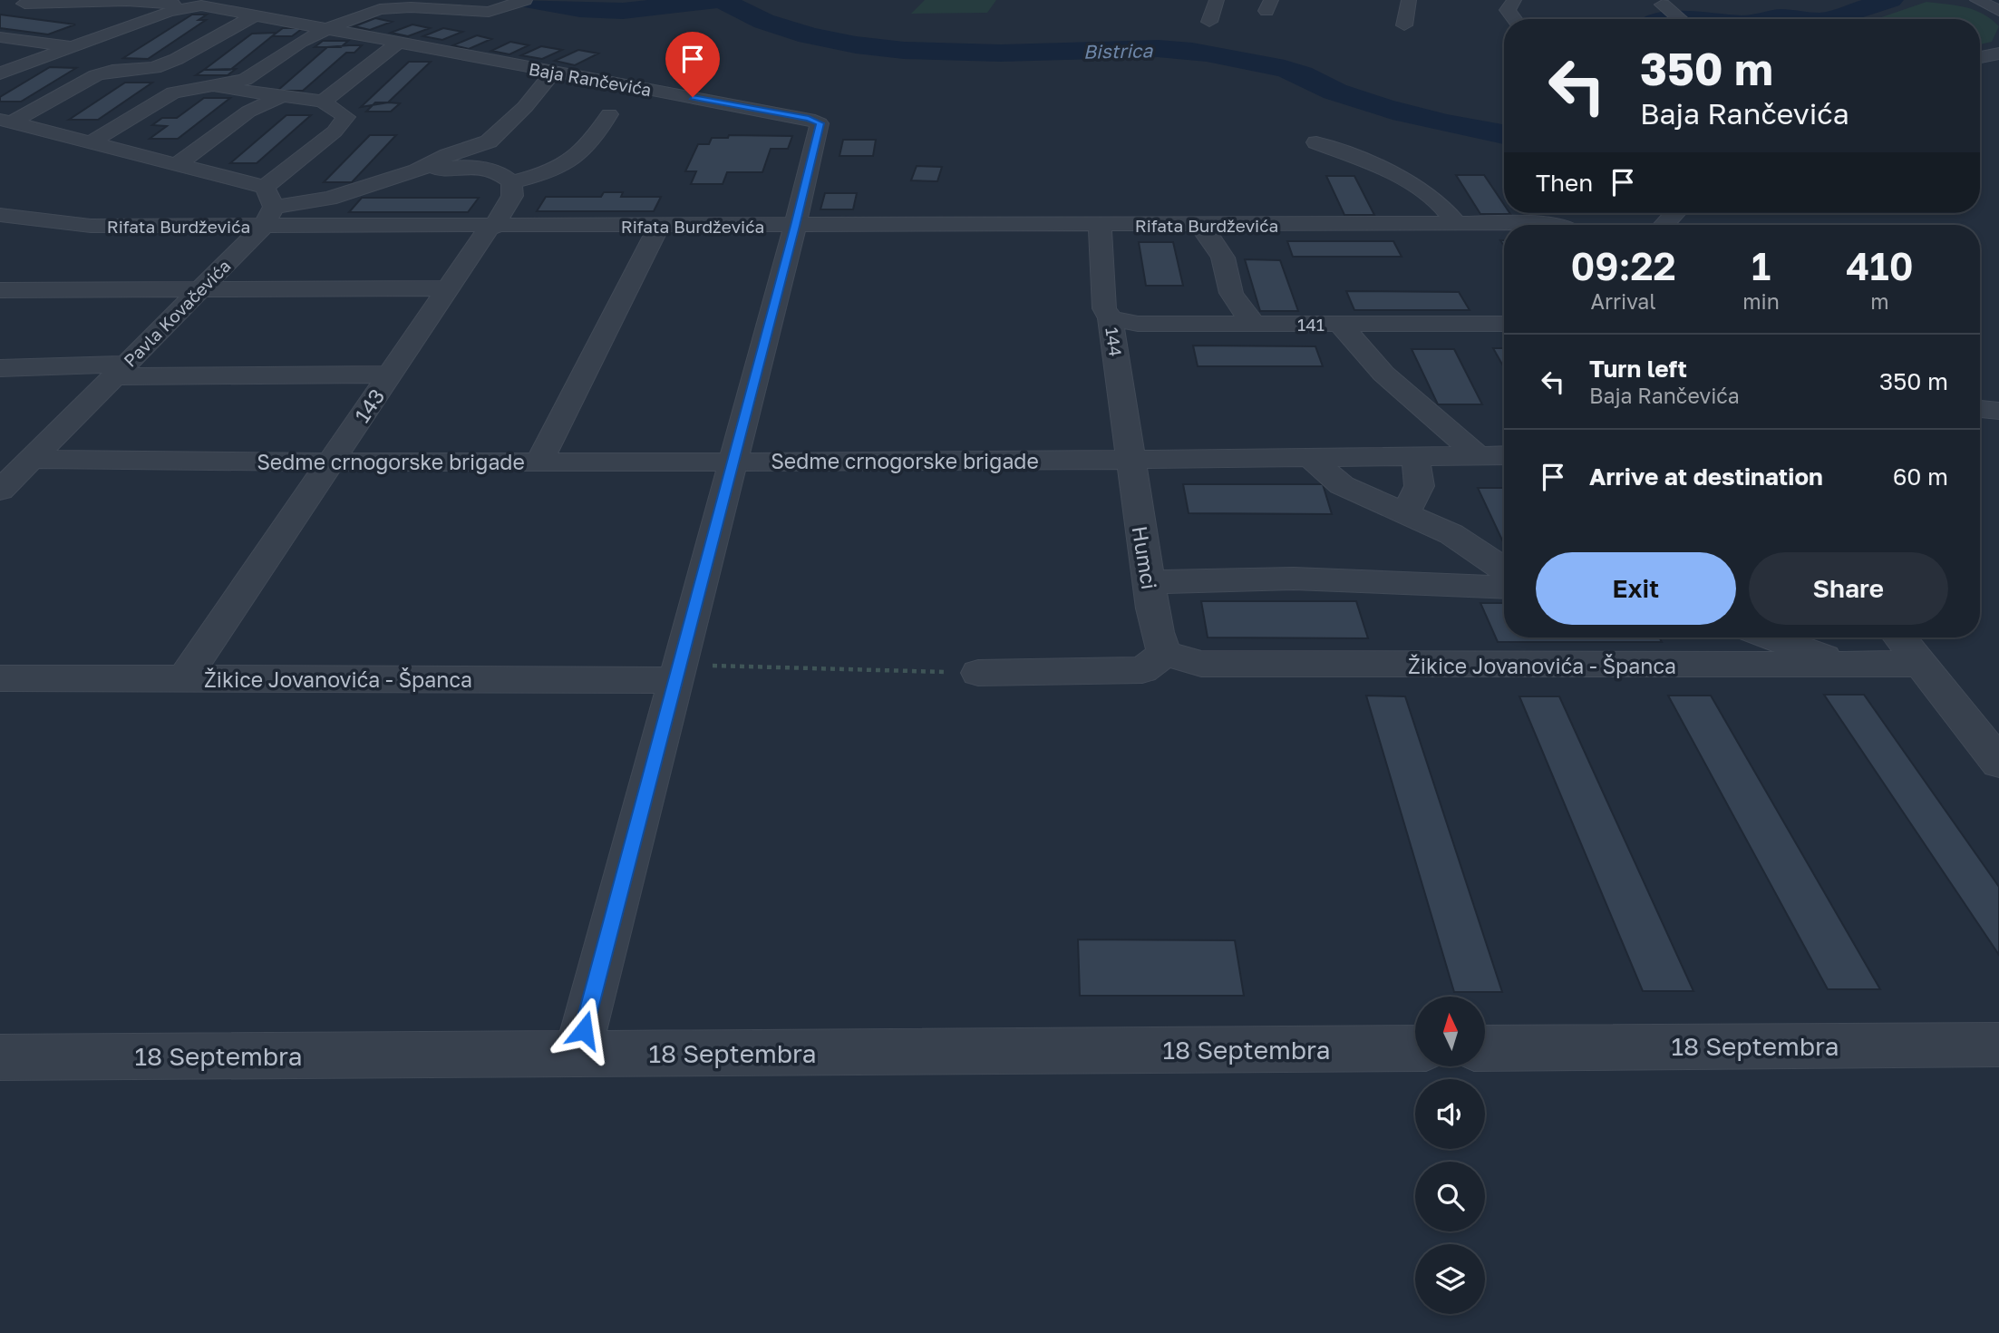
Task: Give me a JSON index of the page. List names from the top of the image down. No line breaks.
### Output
{"streets":{"street":["Baja Rančevića","Rifata Burdževića","Pavla Kovačevića","141","144","143","Sedme crnogorske brigade","Humci","Žikice Jovanovića - Španca","18 Septembra"]},"crossings":[["Baja Rančevića","Rifata Burdževića"],["Baja Rančevića","Sedme crnogorske brigade"],["Baja Rančevića","Žikice Jovanovića - Španca"],["Baja Rančevića","18 Septembra"],["Rifata Burdževića","Pavla Kovačevića"],["Rifata Burdževića","144"],["Rifata Burdževića","143"],["Pavla Kovačevića","Sedme crnogorske brigade"],["141","144"],["144","Sedme crnogorske brigade"],["144","Humci"],["143","Sedme crnogorske brigade"],["143","Žikice Jovanovića - Španca"],["Sedme crnogorske brigade","Humci"],["Humci","Žikice Jovanovića - Španca"]],"water":["Bistrica"],"north":"top","page":{"turn":["350 m","Baja Rančevića"],"then":"Then","eta":["09:22","Arrival","1","min","410","m"],"list":[{"name":"Turn left","note":"Baja Rančevića","value":"350 m"},{"name":"Arrive at destination","value":"60 m"}],"buttons":["Exit","Share"]}}
